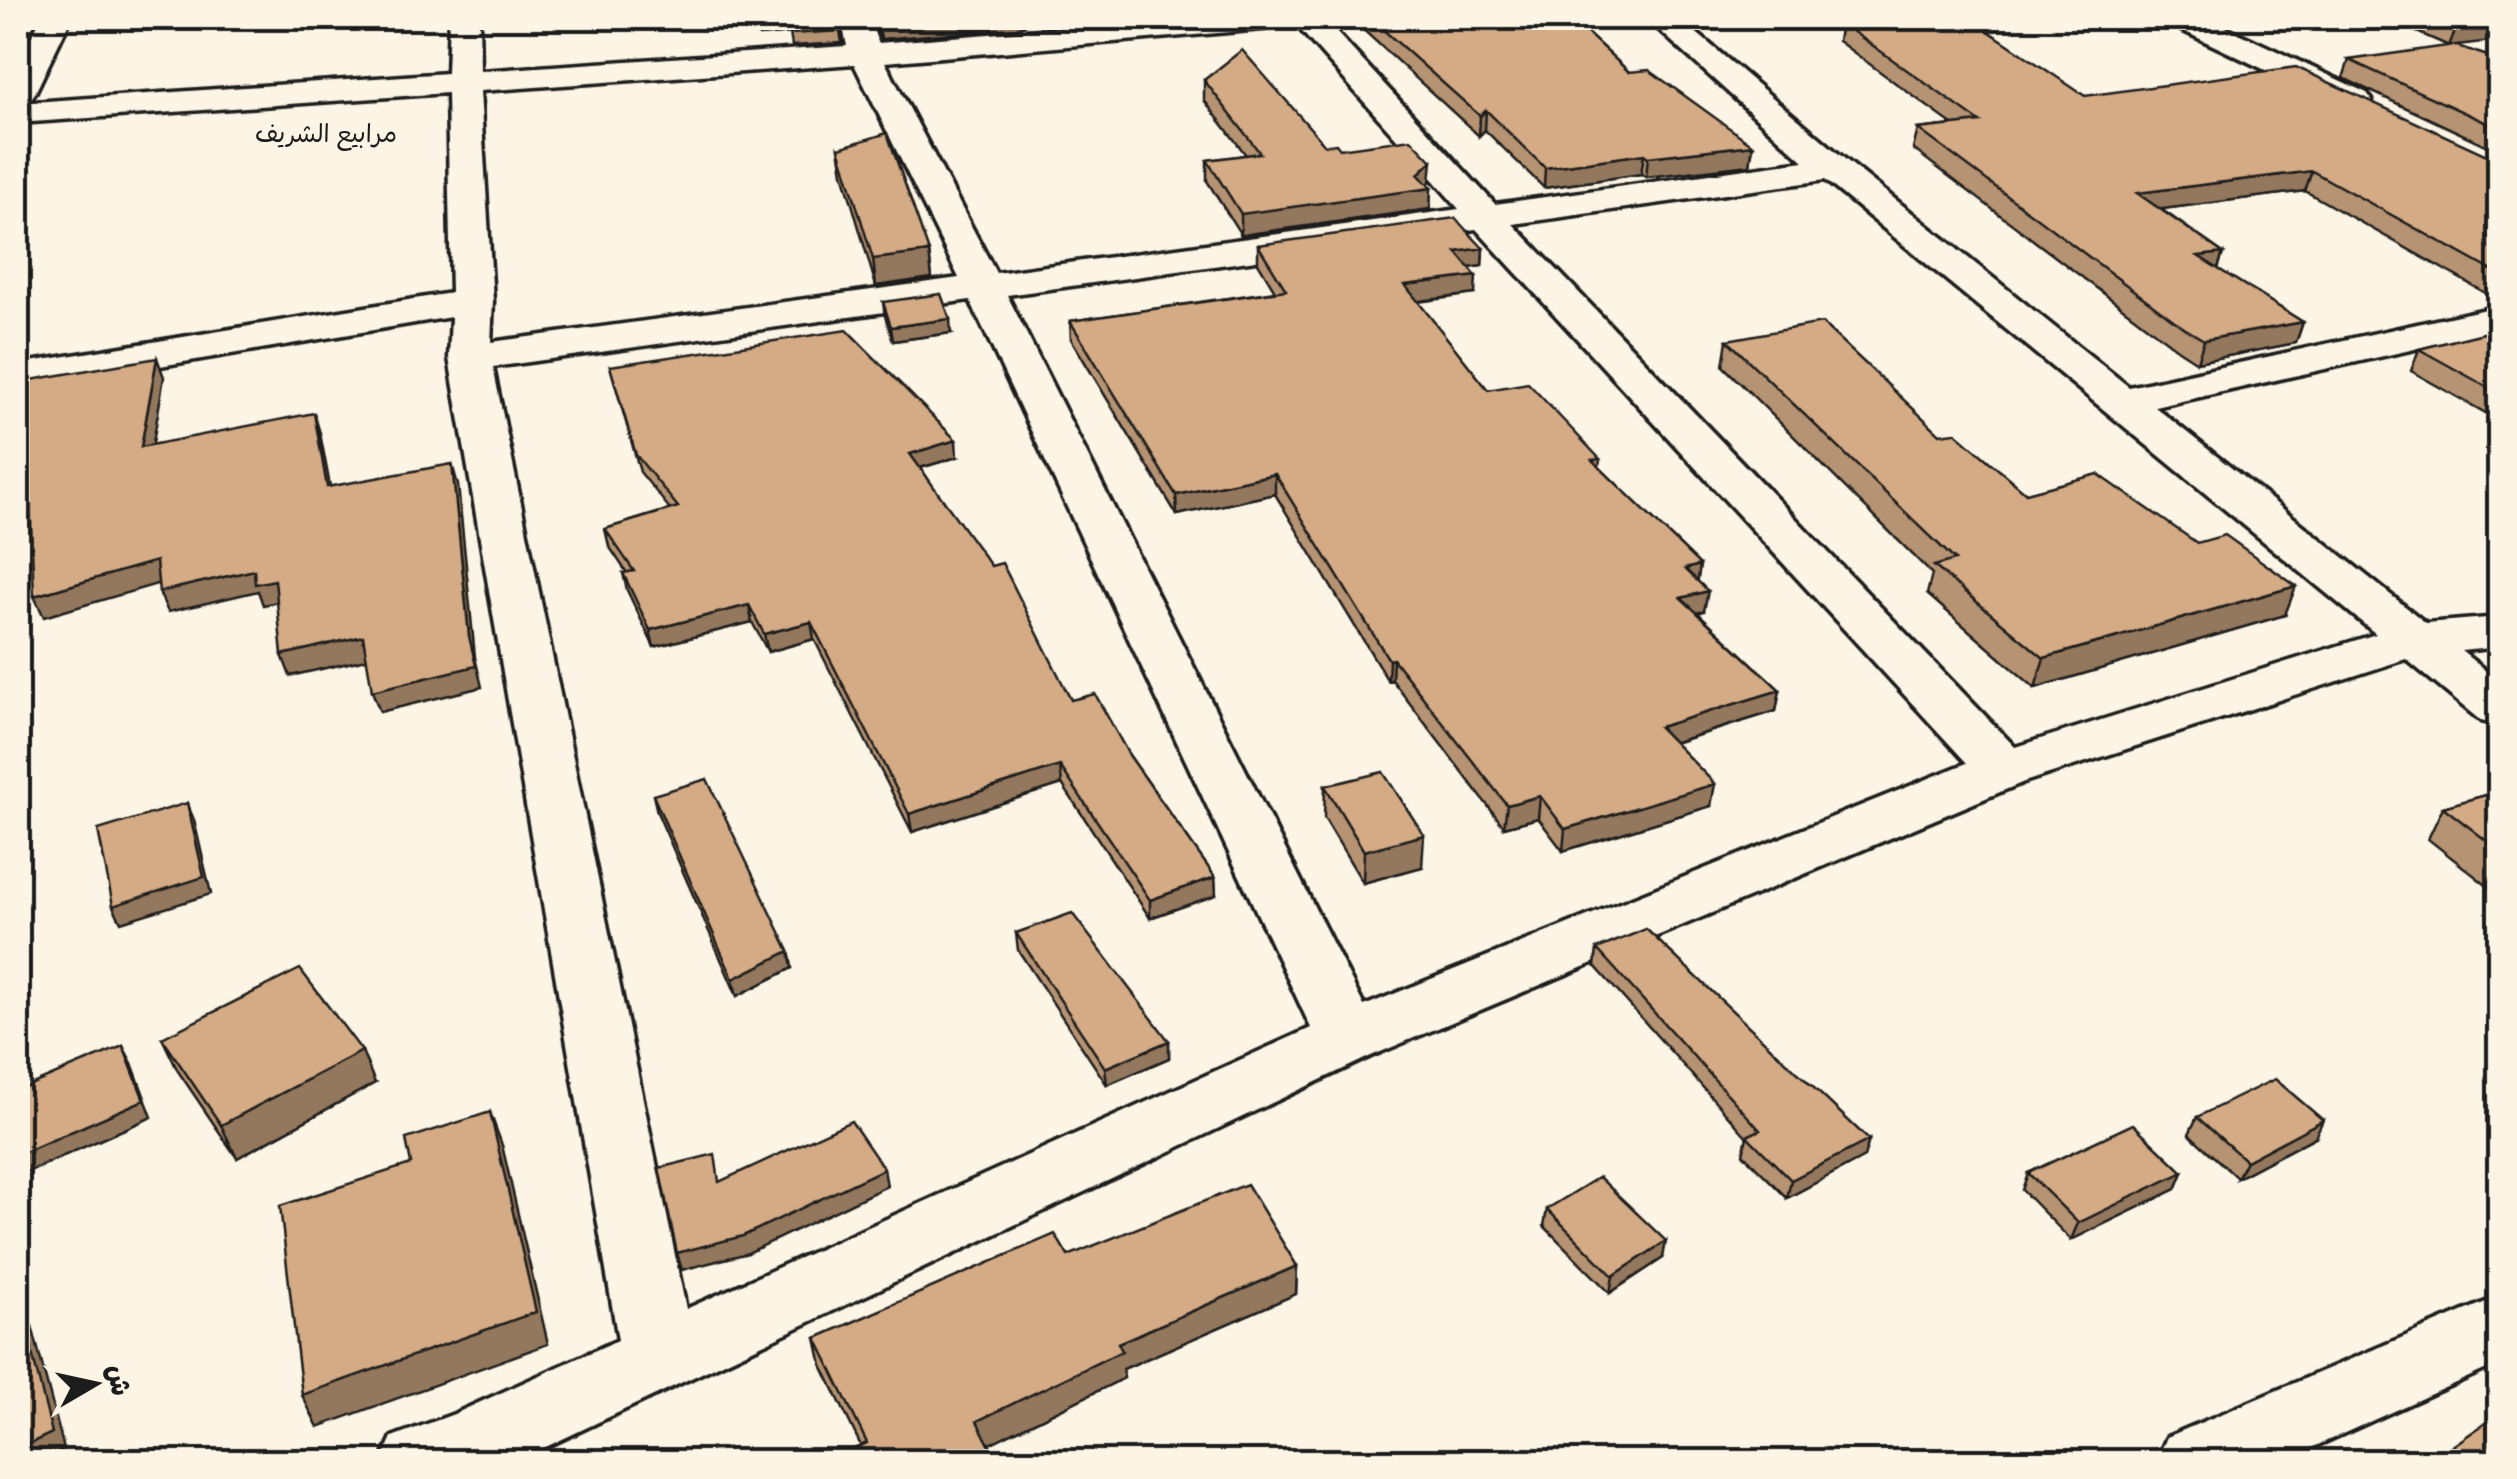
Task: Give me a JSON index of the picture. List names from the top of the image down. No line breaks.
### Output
{"districts":["مرابيع الشريف"],"north":"right"}
